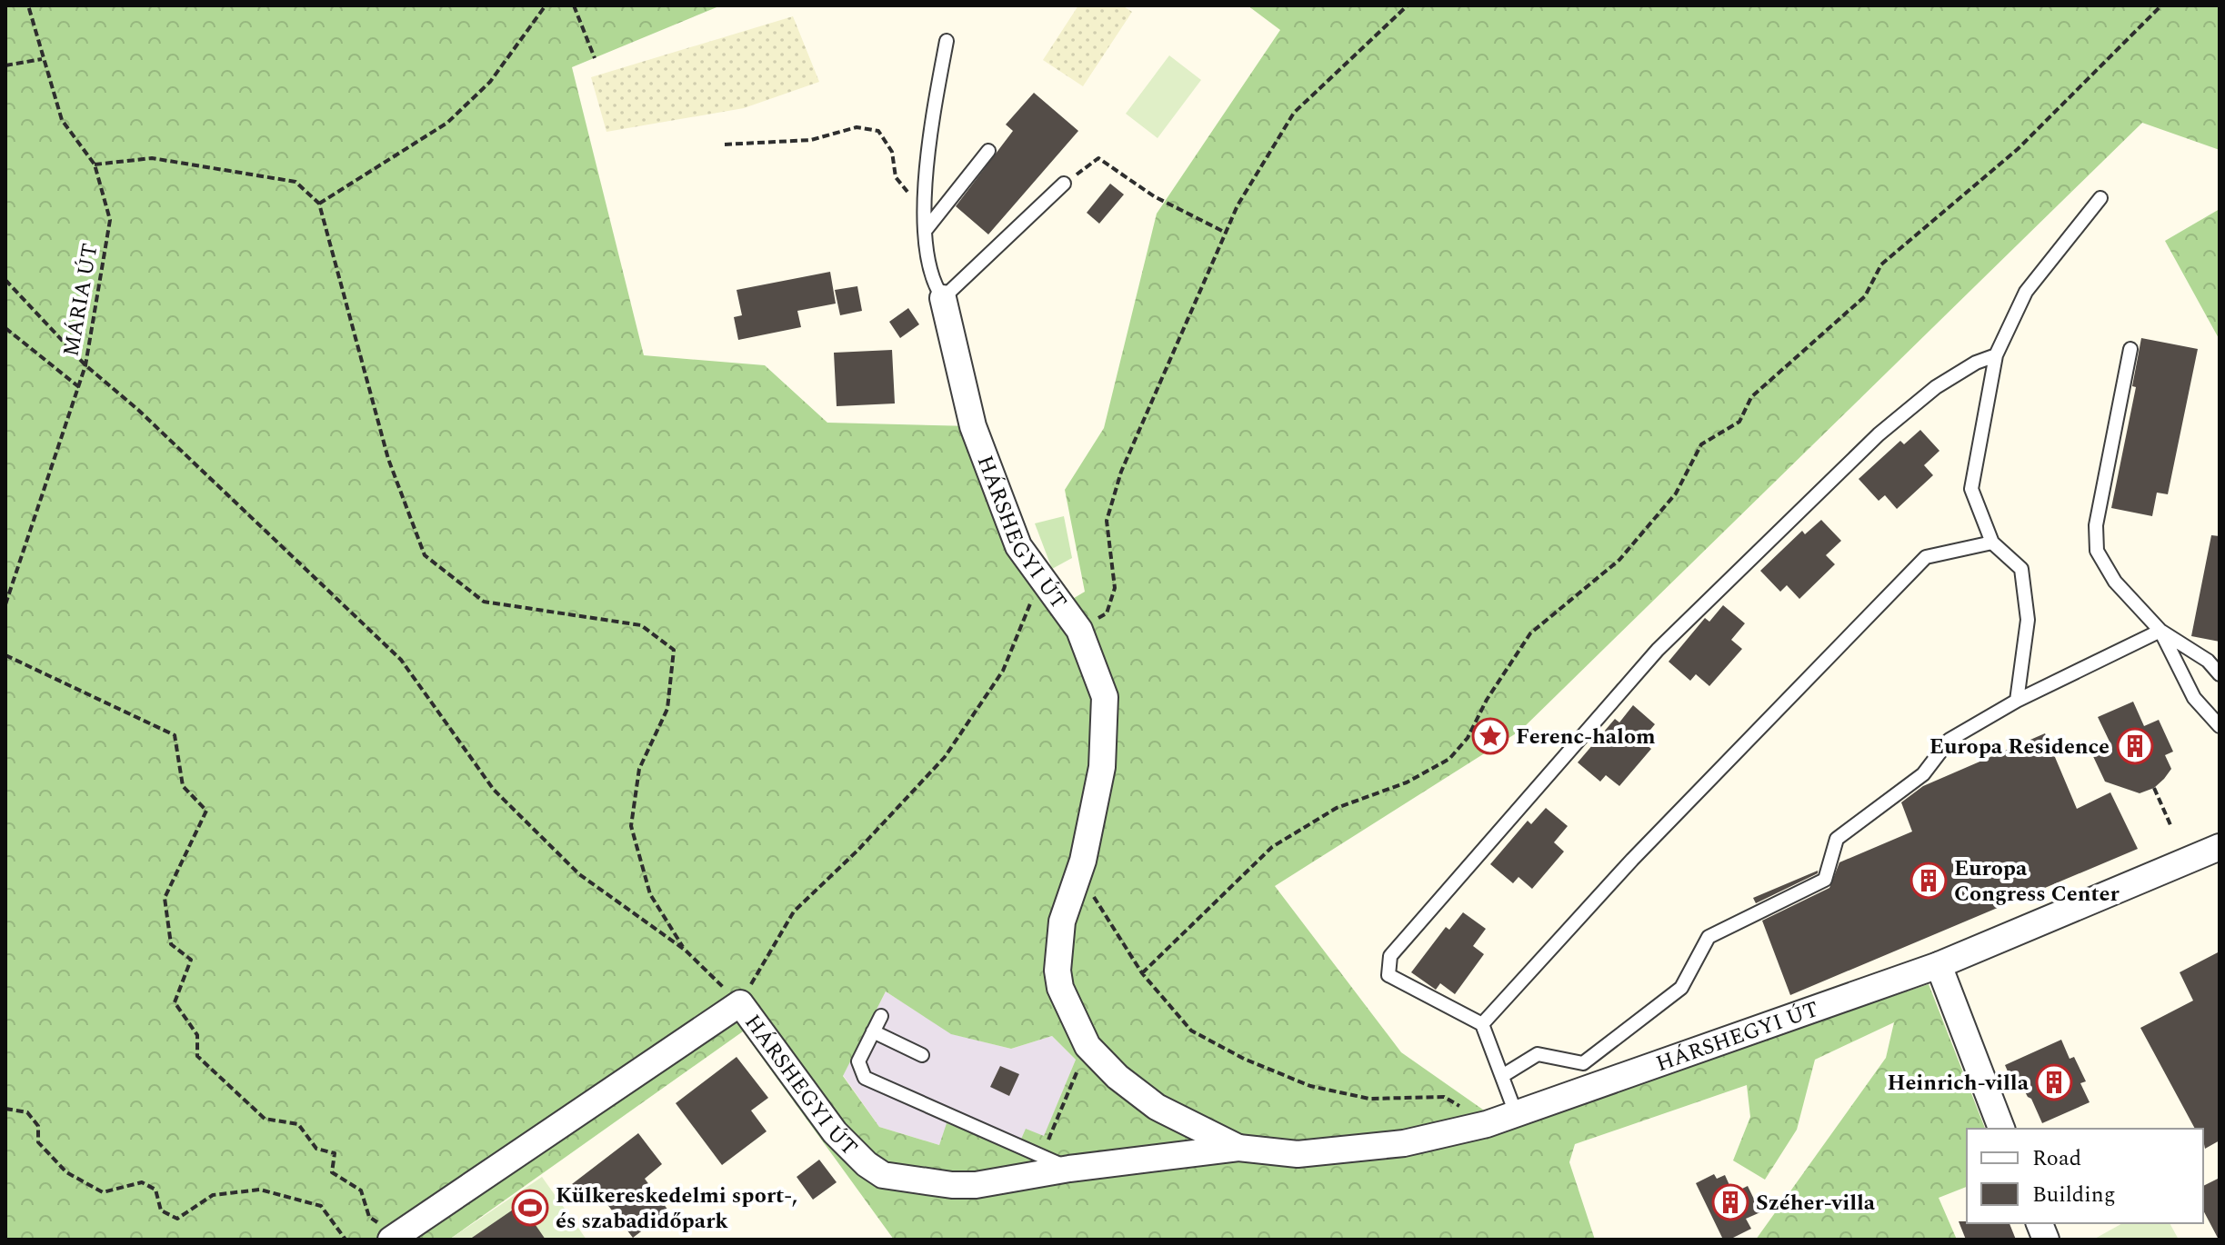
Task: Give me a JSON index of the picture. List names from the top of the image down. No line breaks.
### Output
{"streets":{"street":["HÁRSHEGYI ÚT"],"path":["MÁRIA ÚT"]},"places":{"place":["Ferenc-halom"],"building":["Europa Residence","Europa Congress Center","Heinrich-villa","Széher-villa"],"sports":["Külkereskedelmi sport-, és szabadidőpark"]},"legend":["Road","Building"]}
